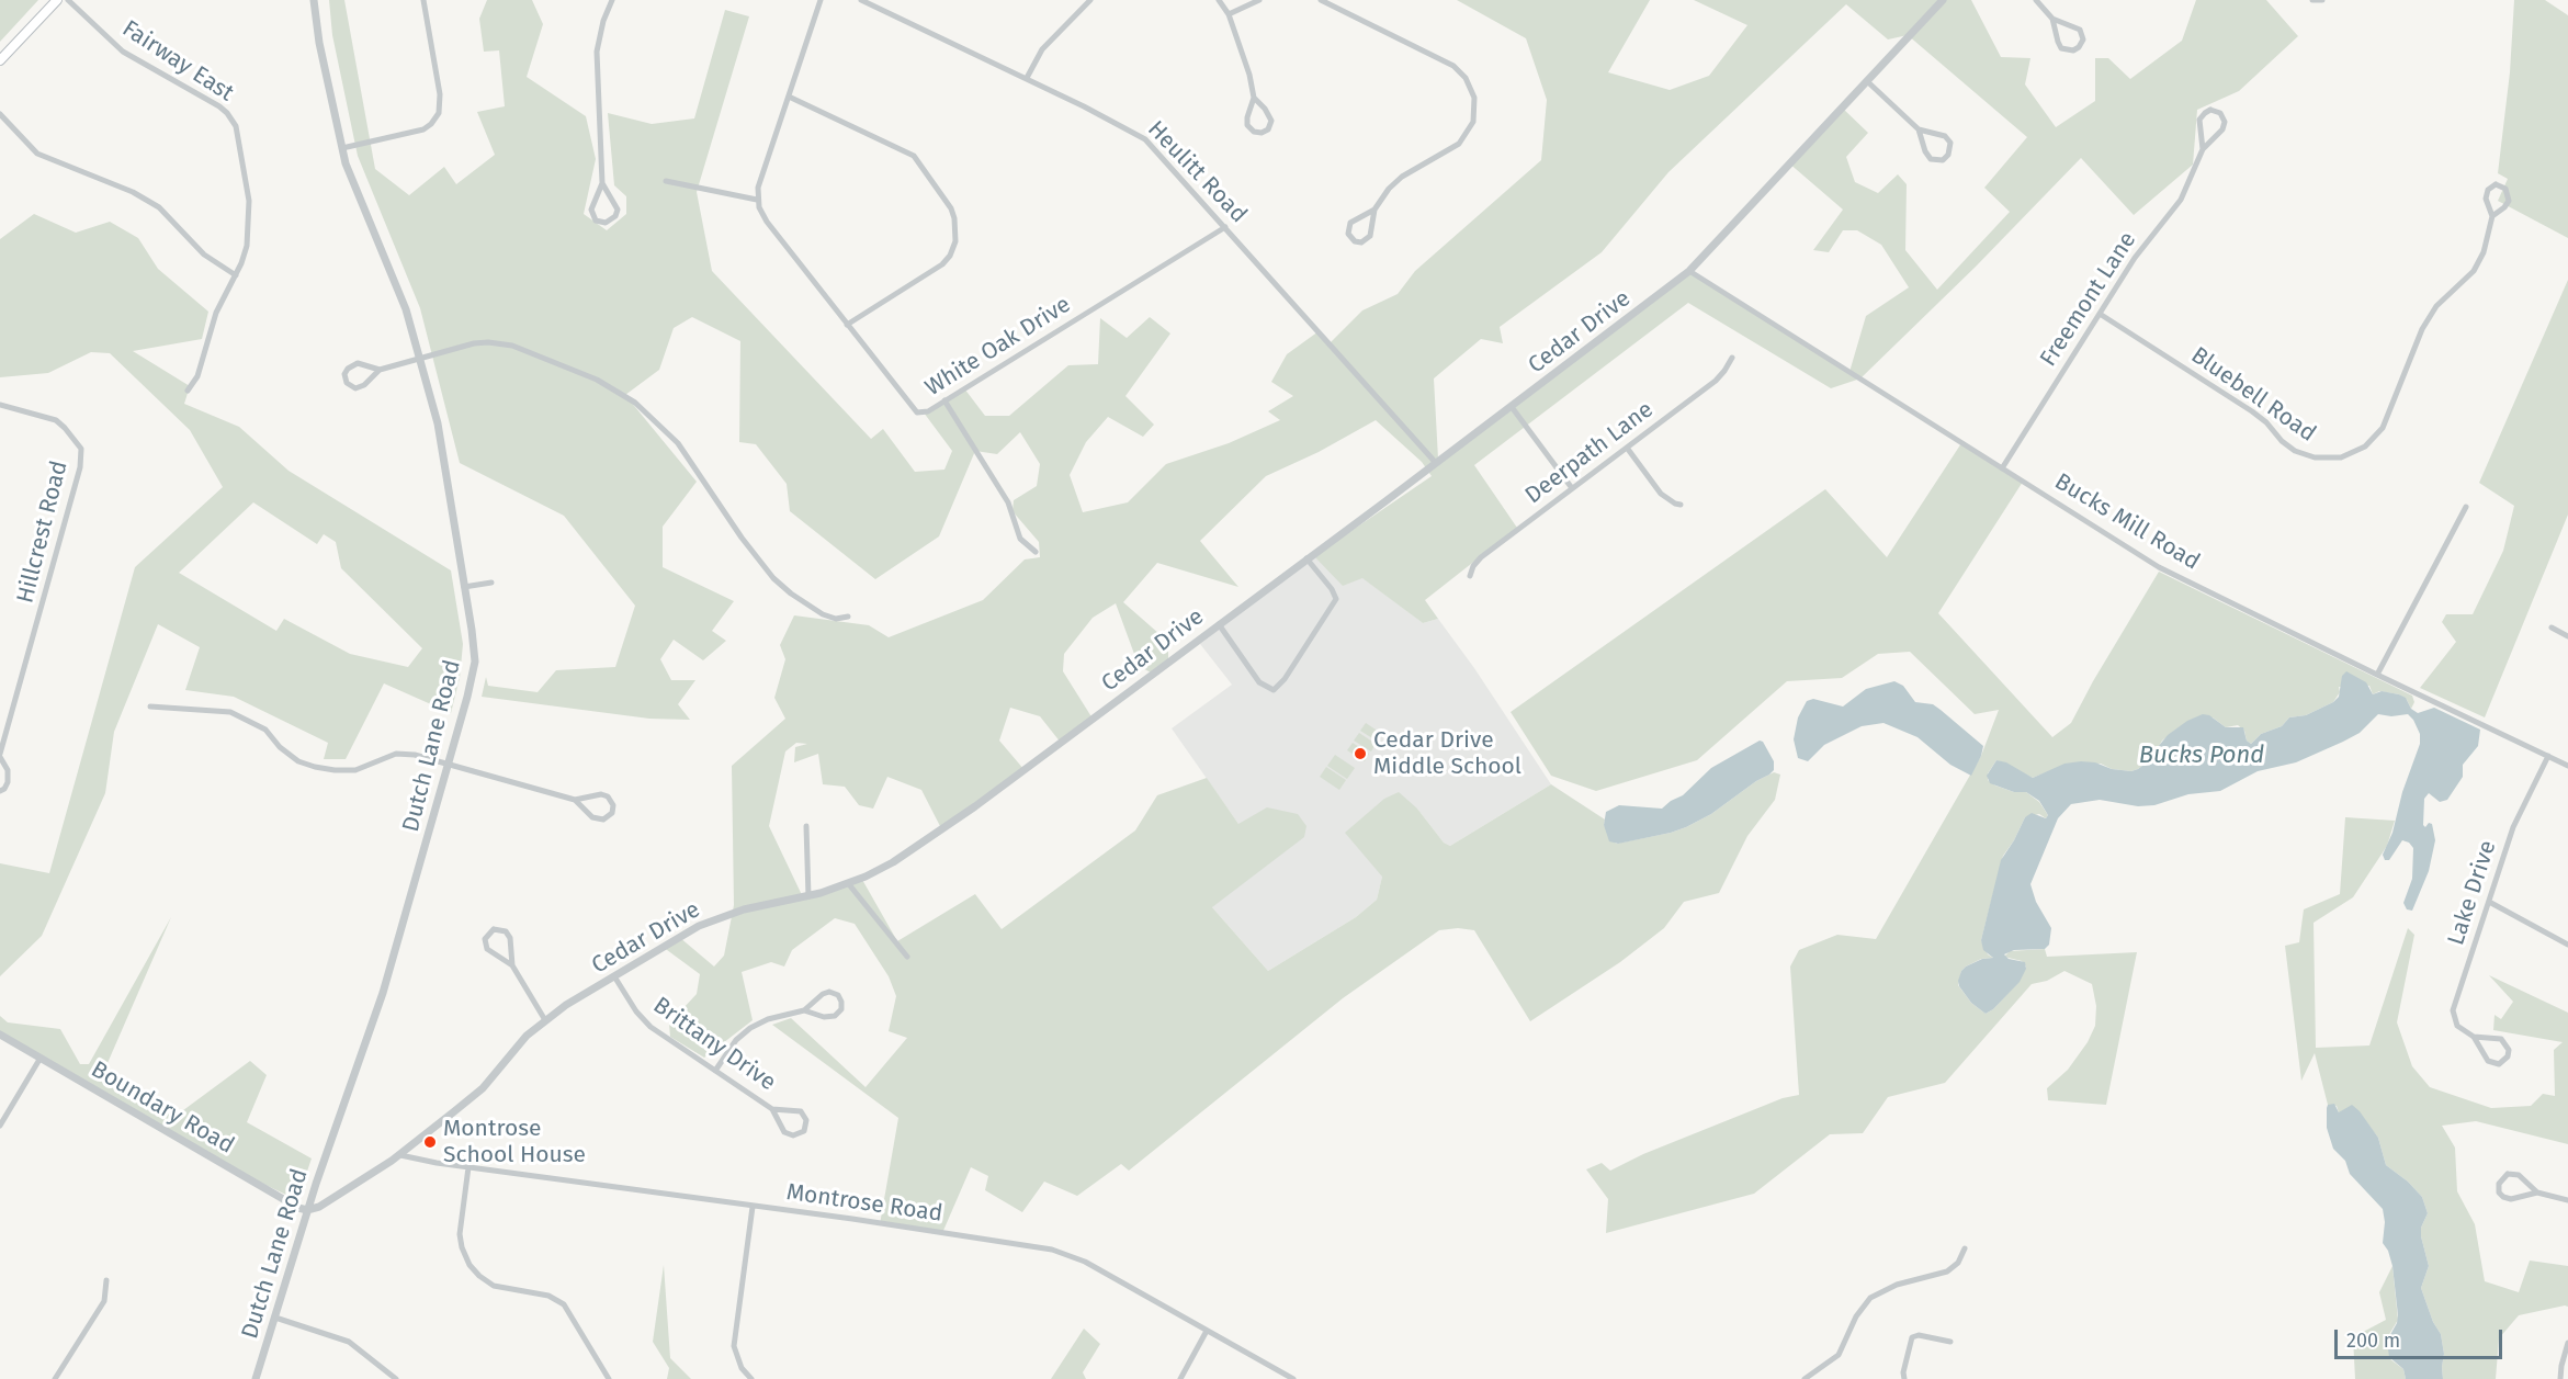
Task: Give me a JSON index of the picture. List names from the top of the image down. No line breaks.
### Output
{"streets":{"street":["Fairway East","Heulitt Road","Freemont Lane","Cedar Drive","White Oak Drive","Bluebell Road","Deerpath Lane","Bucks Mill Road","Hillcrest Road","Dutch Lane Road","Lake Drive","Brittany Drive","Boundary Road","Montrose Road"]},"crossings":[["Heulitt Road","Cedar Drive"],["Heulitt Road","White Oak Drive"],["Freemont Lane","Bluebell Road"],["Freemont Lane","Bucks Mill Road"],["Cedar Drive","Bucks Mill Road"],["Cedar Drive","Dutch Lane Road"],["Cedar Drive","Brittany Drive"],["Cedar Drive","Boundary Road"],["Cedar Drive","Montrose Road"],["Bucks Mill Road","Lake Drive"],["Dutch Lane Road","Boundary Road"]],"water":["Bucks Pond"],"places":["Cedar Drive Middle School","Montrose School House"],"scale_bar":"200 m"}
